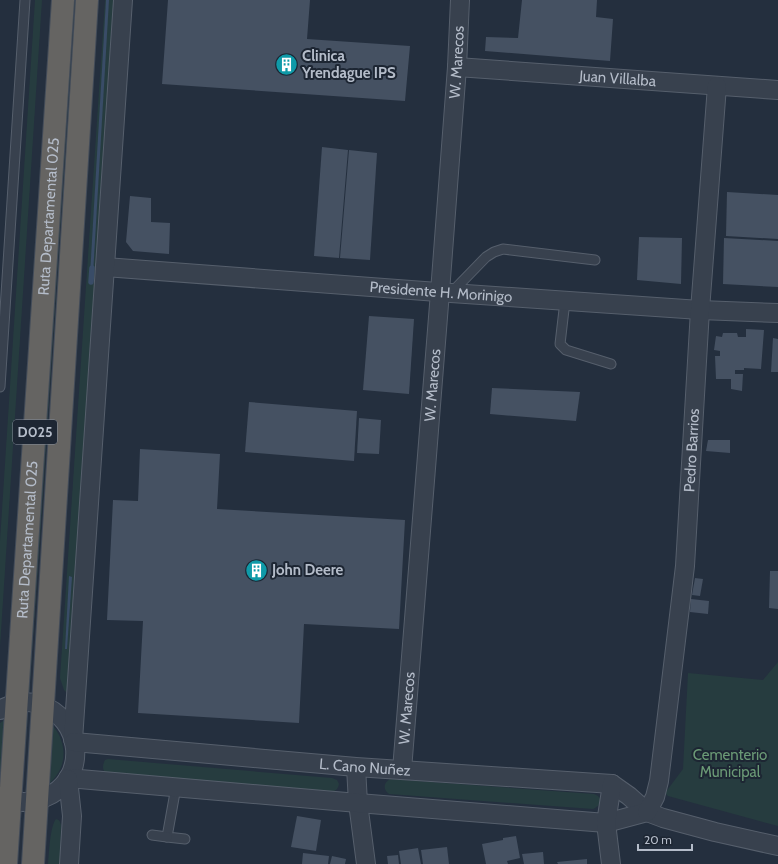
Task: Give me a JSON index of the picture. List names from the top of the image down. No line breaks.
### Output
{"streets":{"highway":["Ruta Departamental 025","D025"],"street":["W. Marecos","Juan Villalba","Presidente H. Morinigo","Pedro Barrios","L. Cano Nuñez"]},"crossings":[["W. Marecos","Juan Villalba"],["W. Marecos","Presidente H. Morinigo"],["W. Marecos","L. Cano Nuñez"],["Juan Villalba","Pedro Barrios"],["Presidente H. Morinigo","Pedro Barrios"]],"parks":["Cementerio Municipal"],"places":{"building":["Clinica Yrendague IPS","John Deere"]},"scale_bar":"20 m"}
